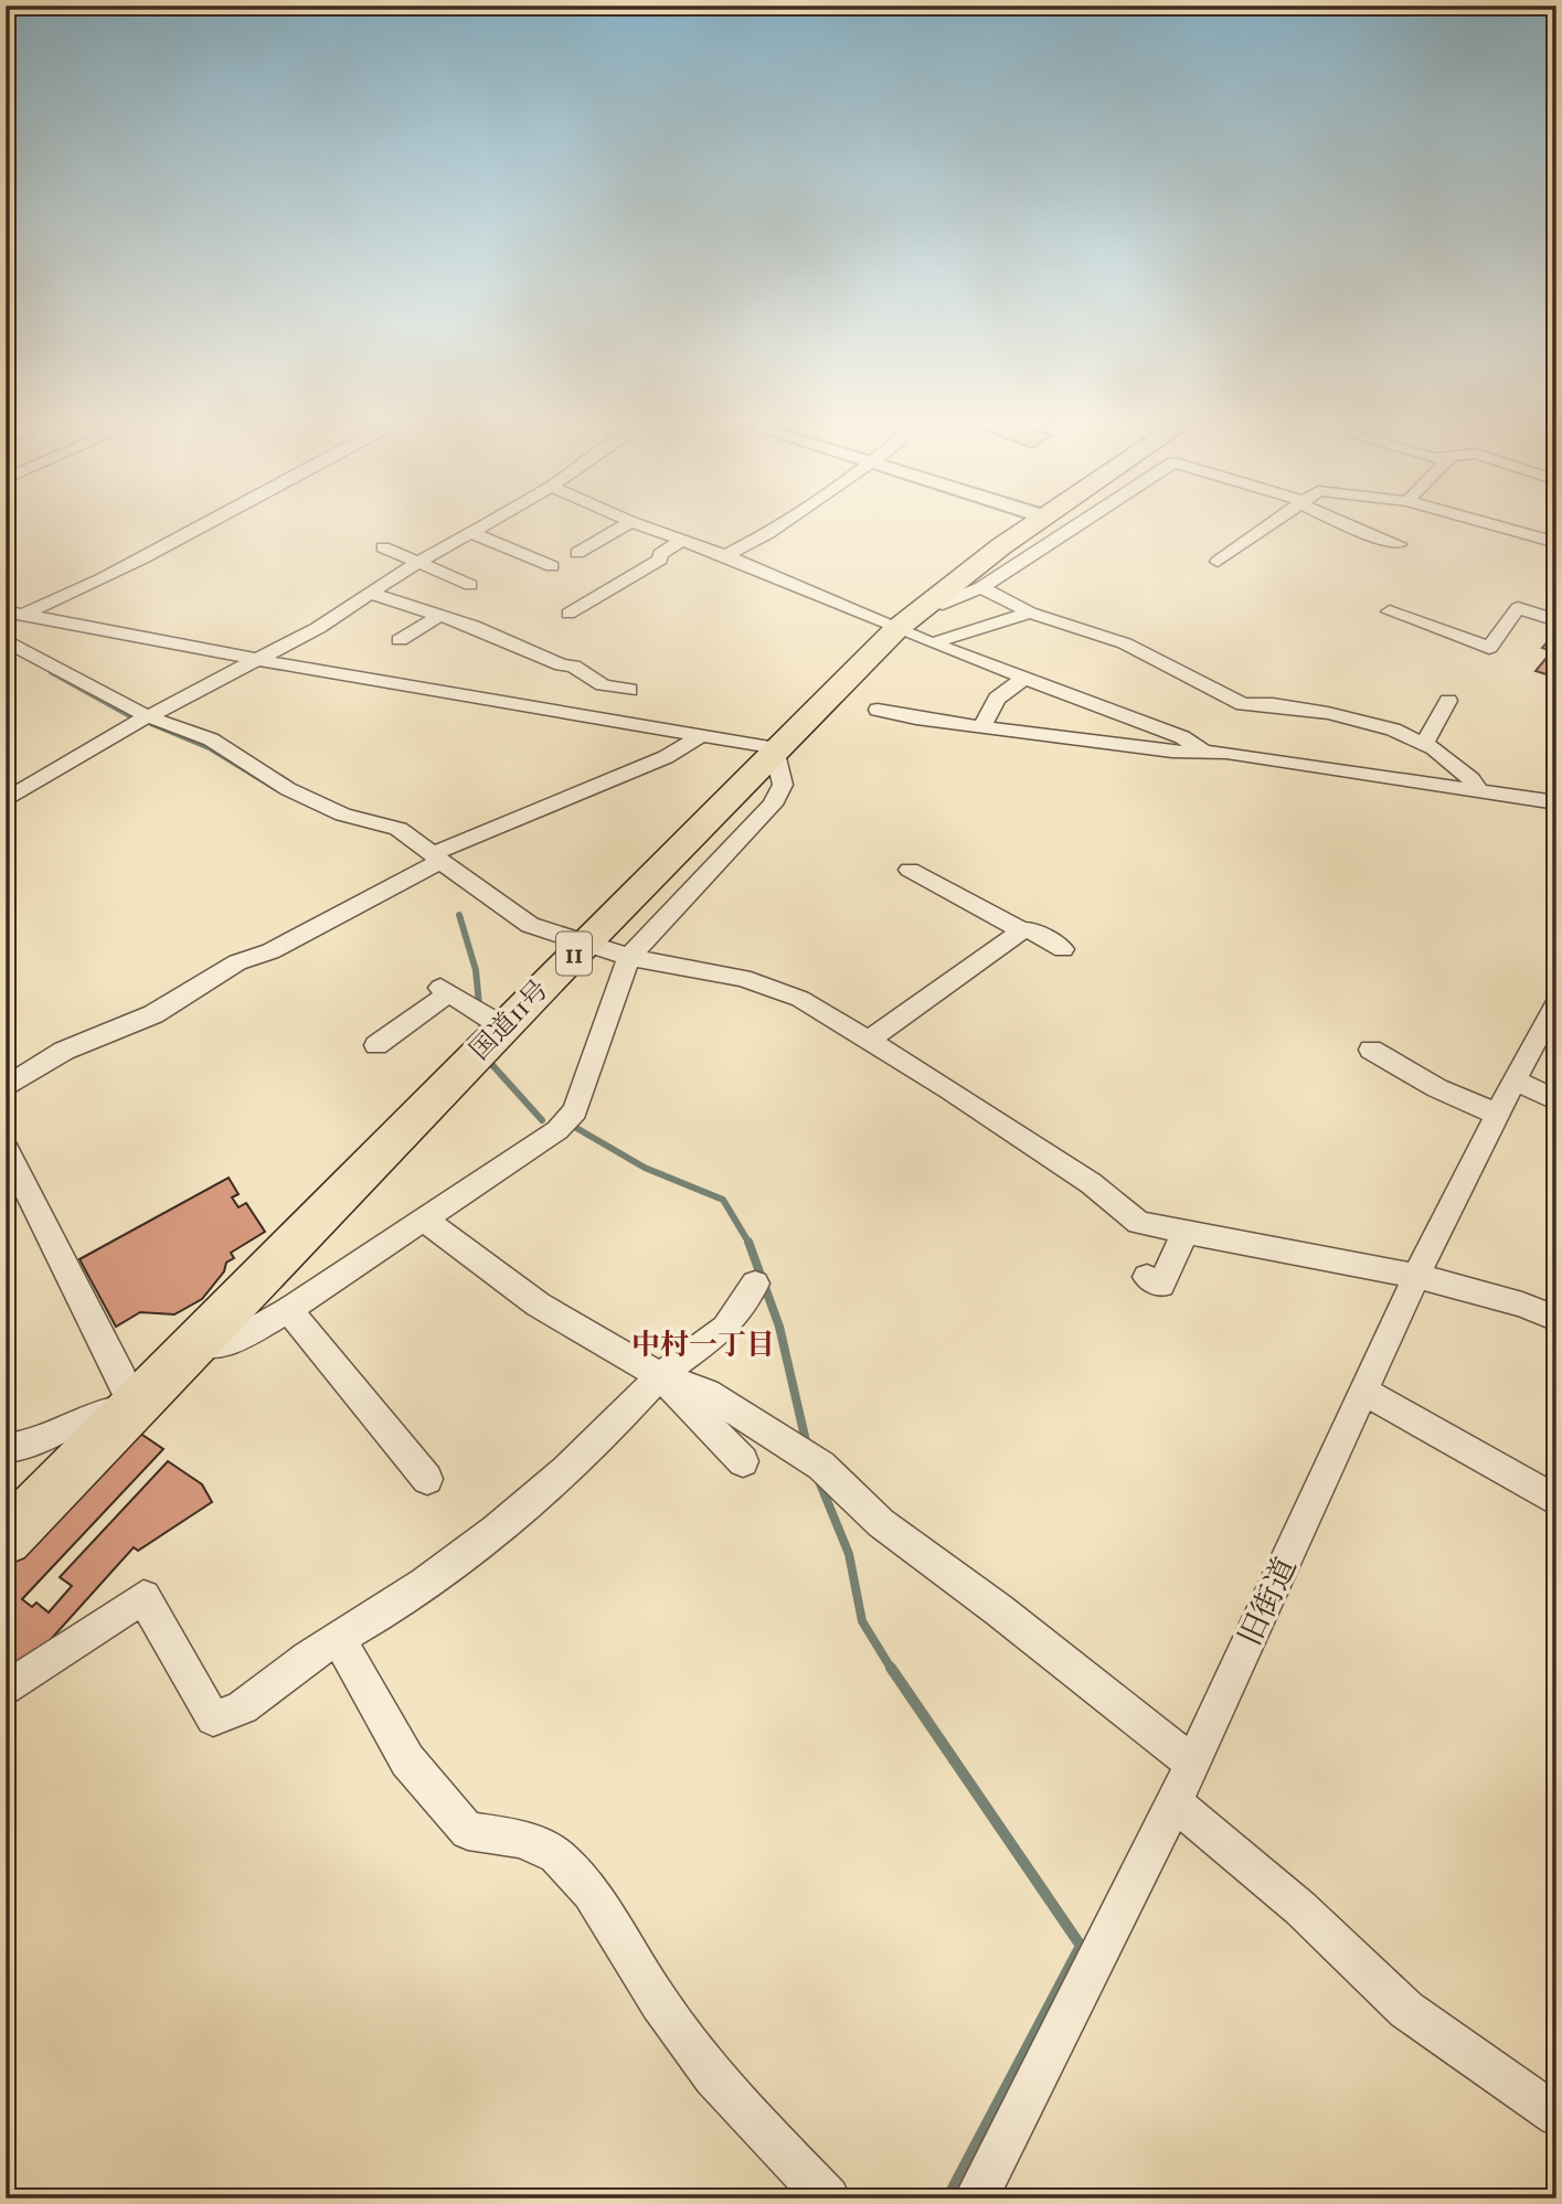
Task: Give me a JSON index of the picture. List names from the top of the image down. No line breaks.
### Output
{"streets":{"highway":["11","国道11号"],"street":["旧街道"]},"districts":["中村一丁目"]}
